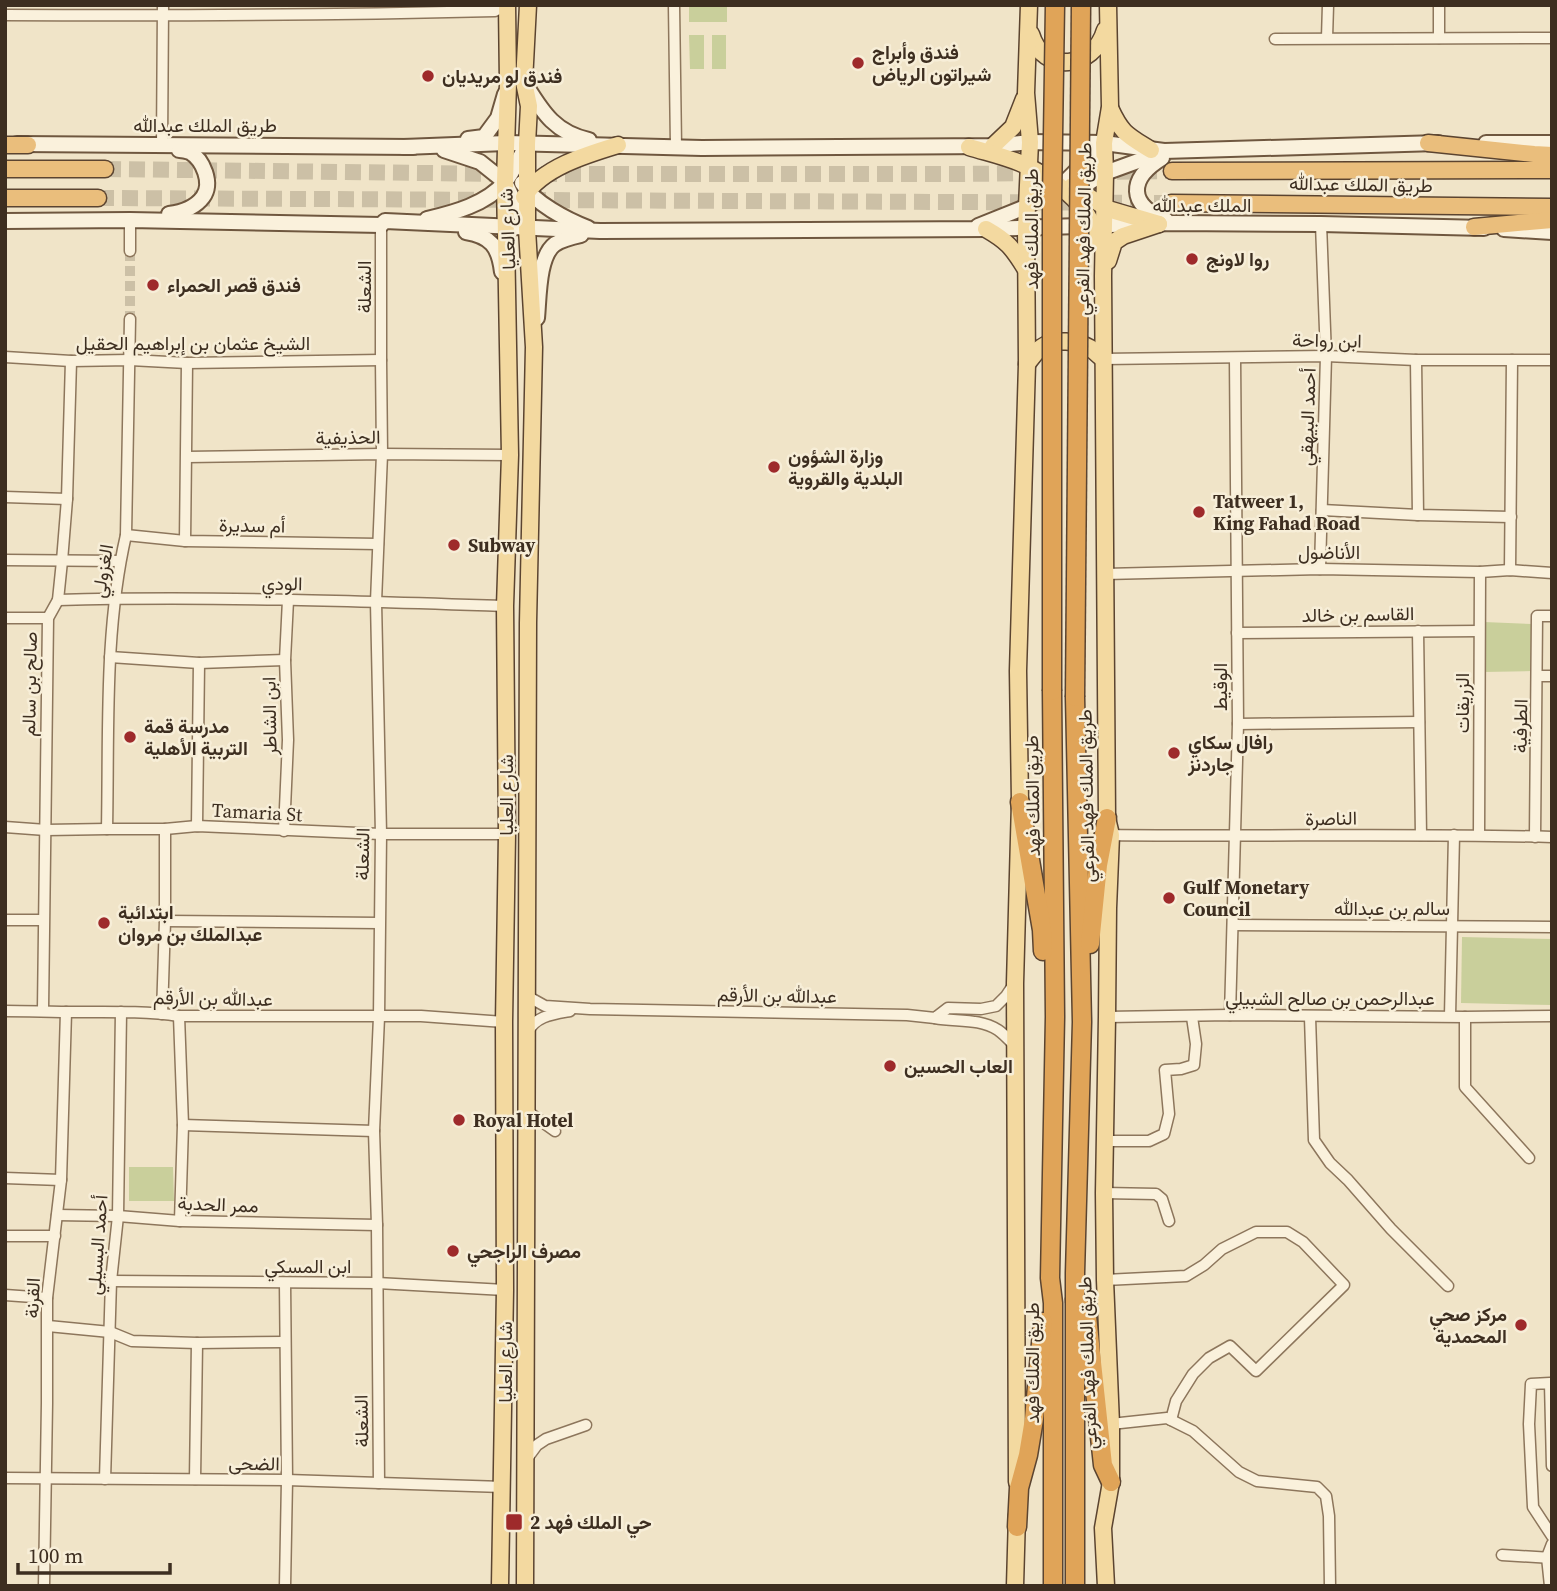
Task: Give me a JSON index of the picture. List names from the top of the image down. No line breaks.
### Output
{"streets":{"highway":["طريق الملك عبدالله","طريق الملك فهد"],"main road":["الملك عبدالله","شارع العليا","طريق الملك فهد الفرعي"],"street":["الشعلة","ابن رواحة","الشيخ عثمان بن إبراهيم الحقيل","أحمد البيهقي","الحذيفية","أم سديرة","الأناضول","الغزولي","الودي","القاسم بن خالد","صالح بن سالم","الوقيط","الزريقات","ابن الشاطر","الطرفية","Tamaria St","الناصرة","سالم بن عبدالله","عبدالله بن الأرقم","عبدالرحمن بن صالح الشبيلي","ممر الحدبة","أحمد البسيلي","ابن المسكي","القرنة","الضحى"]},"crossings":[["الملك عبدالله","طريق الملك فهد الفرعي"],["الملك عبدالله","أحمد البيهقي"],["شارع العليا","الحذيفية"],["شارع العليا","الودي"],["شارع العليا","Tamaria St"],["شارع العليا","عبدالله بن الأرقم"],["شارع العليا","ابن المسكي"],["شارع العليا","الضحى"],["طريق الملك فهد الفرعي","ابن رواحة"],["طريق الملك فهد الفرعي","الأناضول"],["طريق الملك فهد الفرعي","الناصرة"],["طريق الملك فهد الفرعي","عبدالرحمن بن صالح الشبيلي"],["الشعلة","الشيخ عثمان بن إبراهيم الحقيل"],["الشعلة","الحذيفية"],["الشعلة","أم سديرة"],["الشعلة","الودي"],["الشعلة","Tamaria St"],["الشعلة","عبدالله بن الأرقم"],["الشعلة","ممر الحدبة"],["الشعلة","ابن المسكي"],["الشعلة","الضحى"],["ابن رواحة","أحمد البيهقي"],["ابن رواحة","الوقيط"],["الشيخ عثمان بن إبراهيم الحقيل","الغزولي"],["الشيخ عثمان بن إبراهيم الحقيل","صالح بن سالم"],["أحمد البيهقي","الأناضول"],["أم سديرة","الغزولي"],["الأناضول","الوقيط"],["الأناضول","الزريقات"],["الغزولي","الودي"],["الغزولي","Tamaria St"],["الودي","صالح بن سالم"],["الودي","ابن الشاطر"],["القاسم بن خالد","الوقيط"],["القاسم بن خالد","الزريقات"],["صالح بن سالم","Tamaria St"],["صالح بن سالم","عبدالله بن الأرقم"],["الوقيط","الناصرة"],["الوقيط","سالم بن عبدالله"],["الوقيط","عبدالرحمن بن صالح الشبيلي"],["الزريقات","الناصرة"],["ابن الشاطر","Tamaria St"],["الطرفية","الناصرة"],["عبدالله بن الأرقم","أحمد البسيلي"],["عبدالله بن الأرقم","القرنة"],["ممر الحدبة","أحمد البسيلي"],["ممر الحدبة","القرنة"],["أحمد البسيلي","ابن المسكي"],["أحمد البسيلي","الضحى"],["القرنة","الضحى"]],"places":{"other":["فندق وأبراج شيراتون الرياض","فندق لو مريديان","روا لاونج","فندق قصر الحمراء","وزارة الشؤون البلدية والقروية","Tatweer 1, King Fahad Road","Subway","مدرسة قمة التربية الأهلية","رافال سكاي جاردنز","Gulf Monetary Council","ابتدائية عبدالملك بن مروان","العاب الحسين","Royal Hotel","مصرف الراجحي","مركز صحي المحمدية"],"transit":["حي الملك فهد 2"]},"scale_bar":"100 m"}
